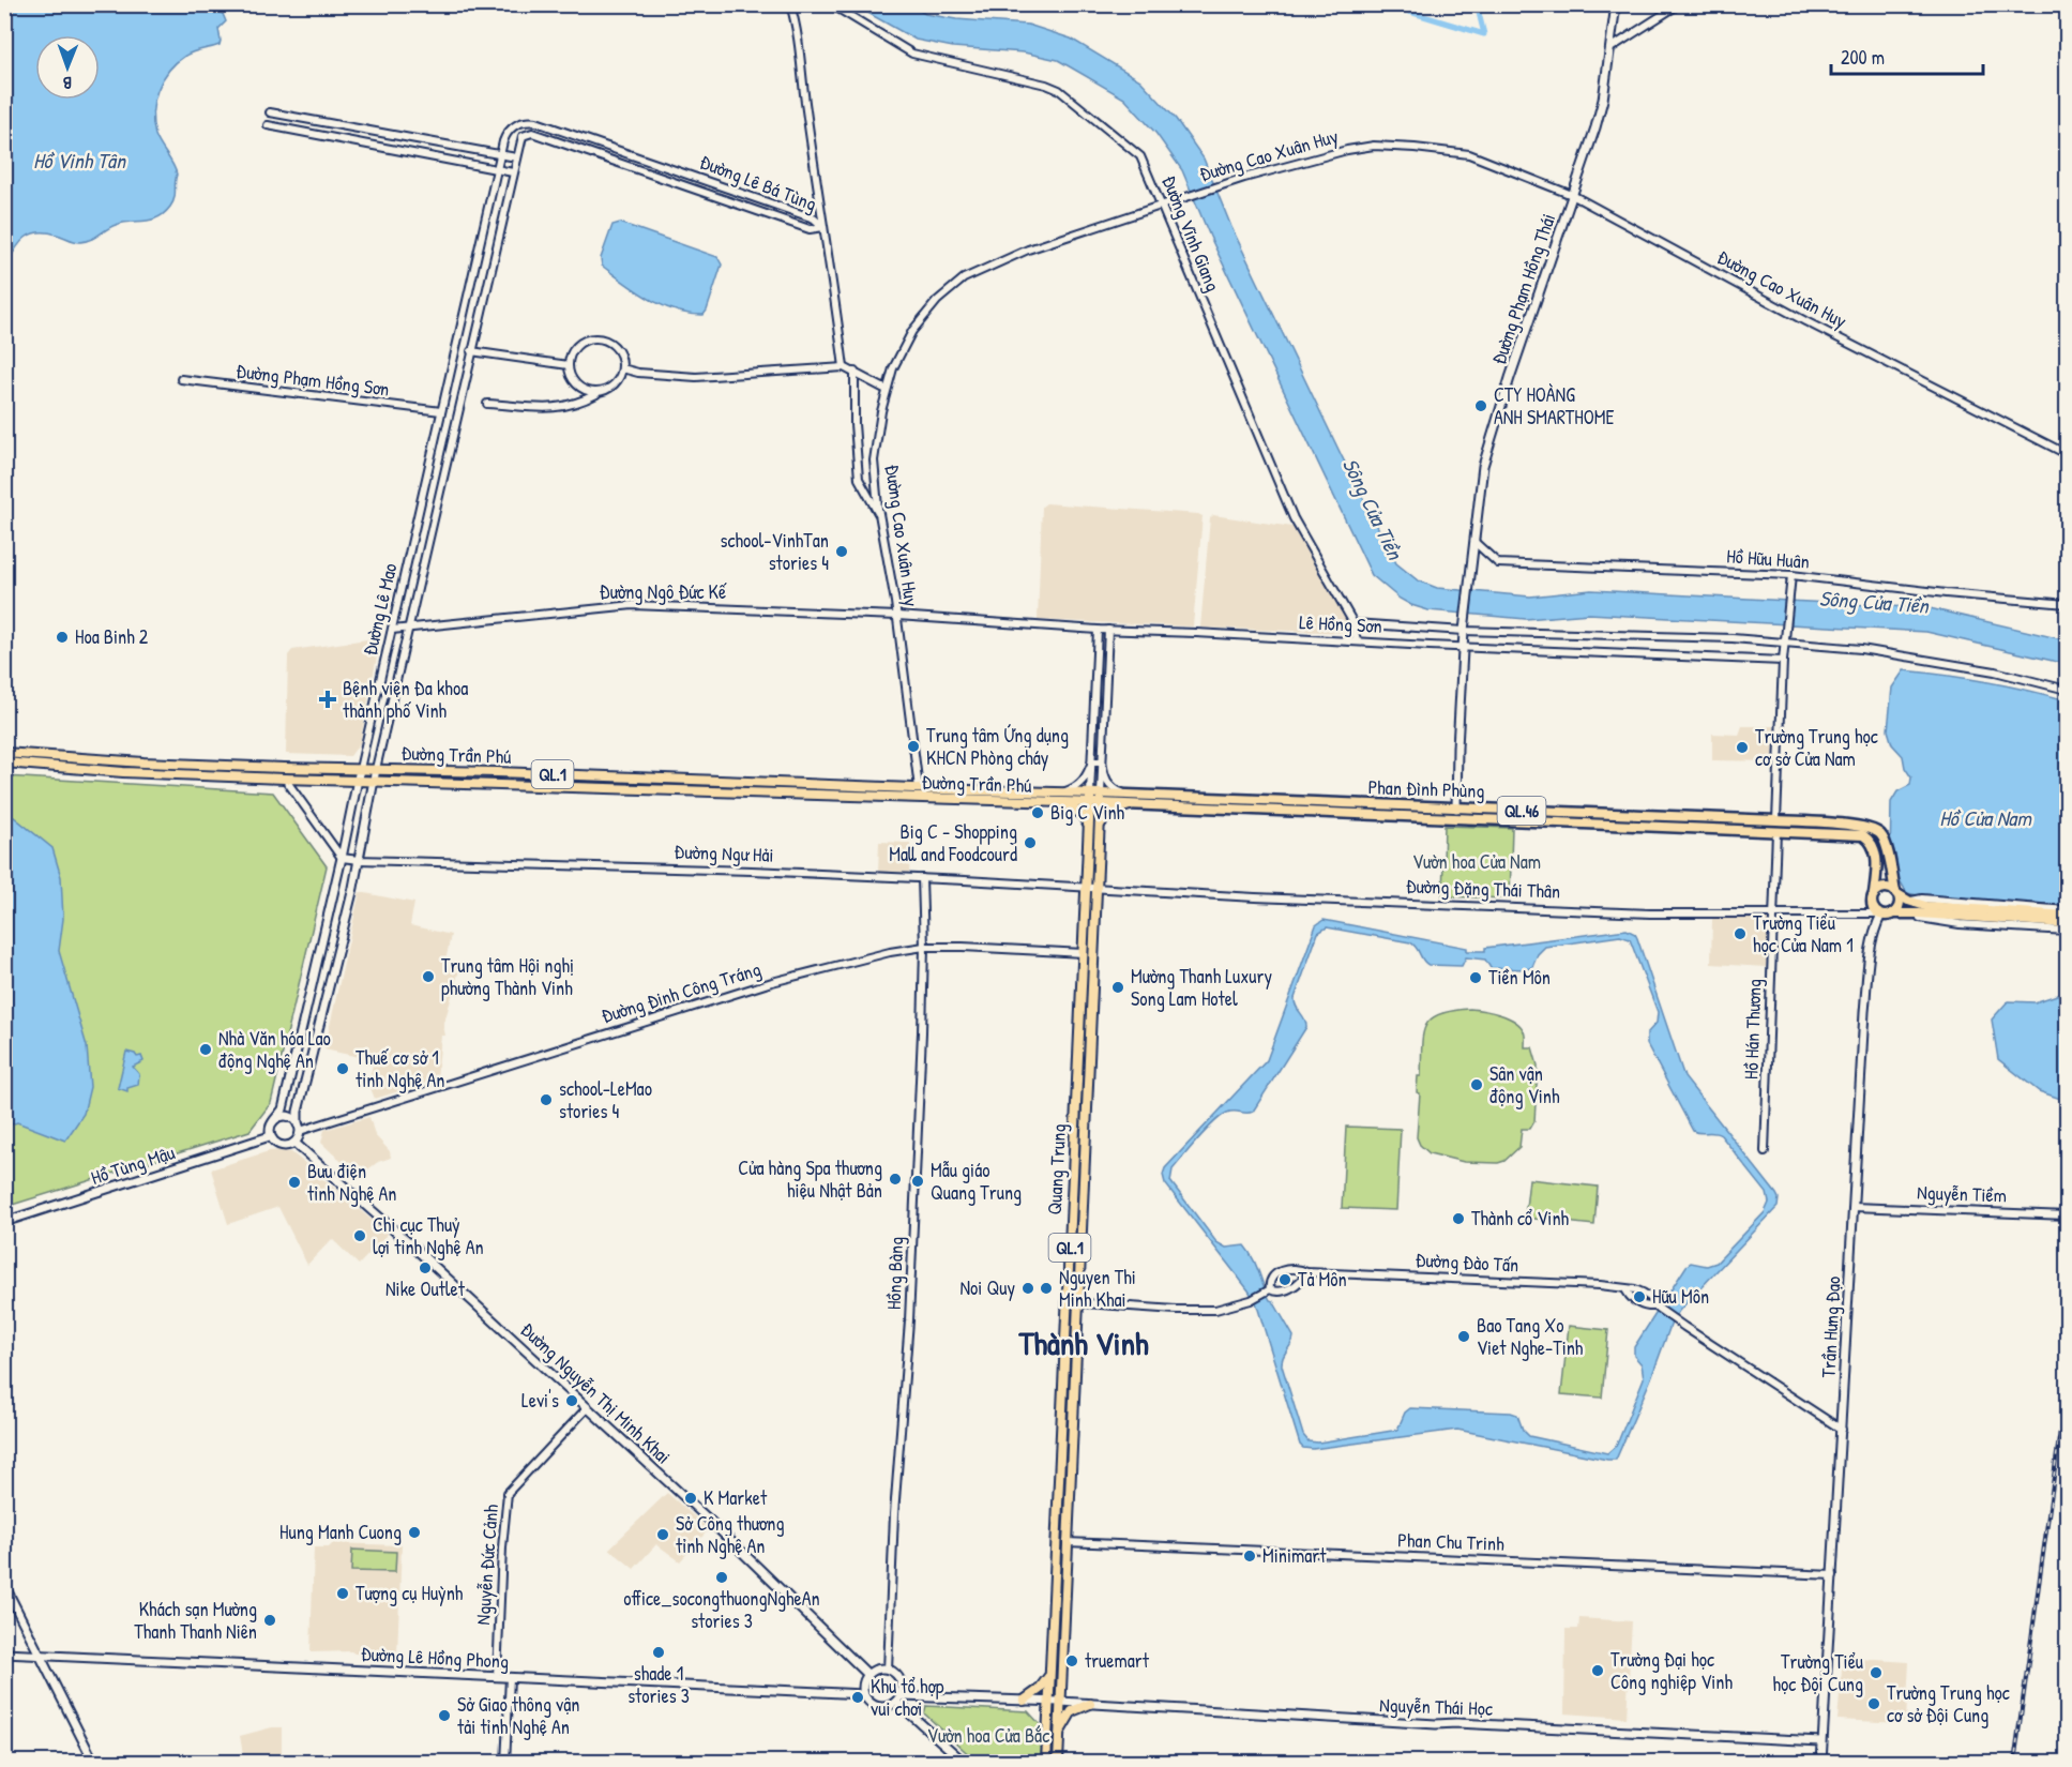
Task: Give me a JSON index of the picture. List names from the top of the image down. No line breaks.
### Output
{"streets":{"highway":["Phan Đình Phùng","QL.46"],"main road":["Đường Phạm Hồng Thái","Đường Lê Mao","Đường Trần Phú","QL.1","Hồ Tùng Mậu","Quang Trung","Trần Hưng Đạo","Đường Nguyễn Thị Minh Khai","Đường Lê Hồng Phong","Nguyễn Thái Học"],"street":["Đường Cao Xuân Huy","Đường Lê Bá Tùng","Đường Vĩnh Giang","Đường Phạm Hồng Sơn","Hồ Hữu Huân","Đường Ngô Đức Kế","Lê Hồng Sơn","Đường Ngư Hải","Đường Đặng Thái Thân","Đường Đinh Công Tráng","Hồ Hán Thương","Nguyễn Tiềm","Đường Đào Tấn","Hồng Bàng","Phan Chu Trinh","Nguyễn Đức Cảnh"]},"crossings":[["Đường Cao Xuân Huy","Đường Vĩnh Giang"],["Đường Cao Xuân Huy","Đường Phạm Hồng Thái"],["Đường Cao Xuân Huy","Đường Ngô Đức Kế"],["Đường Cao Xuân Huy","Lê Hồng Sơn"],["Đường Cao Xuân Huy","Đường Trần Phú"],["Đường Lê Bá Tùng","Đường Lê Mao"],["Đường Vĩnh Giang","Lê Hồng Sơn"],["Đường Phạm Hồng Thái","Hồ Hữu Huân"],["Đường Phạm Hồng Sơn","Đường Lê Mao"],["Đường Ngô Đức Kế","Đường Lê Mao"],["Đường Ngô Đức Kế","Lê Hồng Sơn"],["Đường Lê Mao","Đường Trần Phú"],["Đường Lê Mao","Đường Ngư Hải"],["Đường Lê Mao","Đường Đinh Công Tráng"],["Đường Lê Mao","Hồ Tùng Mậu"],["Đường Lê Mao","Đường Nguyễn Thị Minh Khai"],["Đường Trần Phú","Phan Đình Phùng"],["Đường Trần Phú","Quang Trung"],["QL.1","Quang Trung"],["QL.1","Nguyễn Thái Học"],["Phan Đình Phùng","QL.46"],["Phan Đình Phùng","Đường Đặng Thái Thân"],["Phan Đình Phùng","Hồ Hán Thương"],["Phan Đình Phùng","Quang Trung"],["Phan Đình Phùng","Trần Hưng Đạo"],["QL.46","Đường Đặng Thái Thân"],["QL.46","Trần Hưng Đạo"],["Đường Ngư Hải","Đường Đặng Thái Thân"],["Đường Ngư Hải","Quang Trung"],["Đường Ngư Hải","Hồng Bàng"],["Đường Đặng Thái Thân","Hồ Hán Thương"],["Đường Đặng Thái Thân","Quang Trung"],["Đường Đặng Thái Thân","Trần Hưng Đạo"],["Đường Đinh Công Tráng","Hồ Tùng Mậu"],["Đường Đinh Công Tráng","Quang Trung"],["Đường Đinh Công Tráng","Hồng Bàng"],["Đường Đinh Công Tráng","Đường Nguyễn Thị Minh Khai"],["Hồ Tùng Mậu","Đường Nguyễn Thị Minh Khai"],["Quang Trung","Đường Đào Tấn"],["Quang Trung","Phan Chu Trinh"],["Quang Trung","Nguyễn Thái Học"],["Nguyễn Tiềm","Trần Hưng Đạo"],["Đường Đào Tấn","Trần Hưng Đạo"],["Hồng Bàng","Đường Nguyễn Thị Minh Khai"],["Hồng Bàng","Đường Lê Hồng Phong"],["Trần Hưng Đạo","Phan Chu Trinh"],["Trần Hưng Đạo","Nguyễn Thái Học"],["Đường Nguyễn Thị Minh Khai","Nguyễn Đức Cảnh"],["Đường Nguyễn Thị Minh Khai","Đường Lê Hồng Phong"],["Nguyễn Đức Cảnh","Đường Lê Hồng Phong"]],"districts":["Thành Vinh"],"water":["Hồ Vinh Tân","Sông Cửa Tiền","Hồ Cửa Nam"],"parks":["Vườn hoa Cửa Nam","Vườn hoa Cửa Bắc"],"places":{"other":["CTY HOÀNG ANH SMARTHOME","school-VinhTan stories 4","Hoa Binh 2","Trung tâm Ứng dụng KHCN Phòng cháy","Trường Trung học cơ sở Cửa Nam","Big C Vinh","Big C - Shopping Mall and Foodcourd","Trường Tiểu học Cửa Nam 1","Trung tâm Hội nghị phường Thành Vinh","Tiền Môn","Mường Thanh Luxury Song Lam Hotel","Nhà Văn hóa Lao động Nghệ An","Thuế cơ sở 1 tỉnh Nghệ An","Sân vận động Vinh","school-LeMao stories 4","Cửa hàng Spa thương hiệu Nhật Bản","Mẫu giáo Quang Trung","Bưu điện tỉnh Nghệ An","Thành cổ Vinh","Chi cục Thuỷ lợi tỉnh Nghệ An","Nike Outlet","Tả Môn","Noi Quy","Nguyen Thi Minh Khai","Hữu Môn","Bao Tang Xo Viet Nghe-Tinh","Levi's","K Market","Hung Manh Cuong","Sở Công thương tỉnh Nghệ An","Minimart","office_socongthuongNgheAn stories 3","Tượng cụ Huỳnh","Khách sạn Mường Thanh Thanh Niên","shade 1 stories 3","truemart","Trường Đại học Công nghiệp Vinh","Trường Tiểu học Đội Cung","Khu tổ hợp vui chơi","Trường Trung học cơ sở Đội Cung","Sở Giao thông vận tải tỉnh Nghệ An"],"health":["Bệnh viện Đa khoa thành phố Vinh"]},"scale_bar":"200 m","north":"bottom"}
